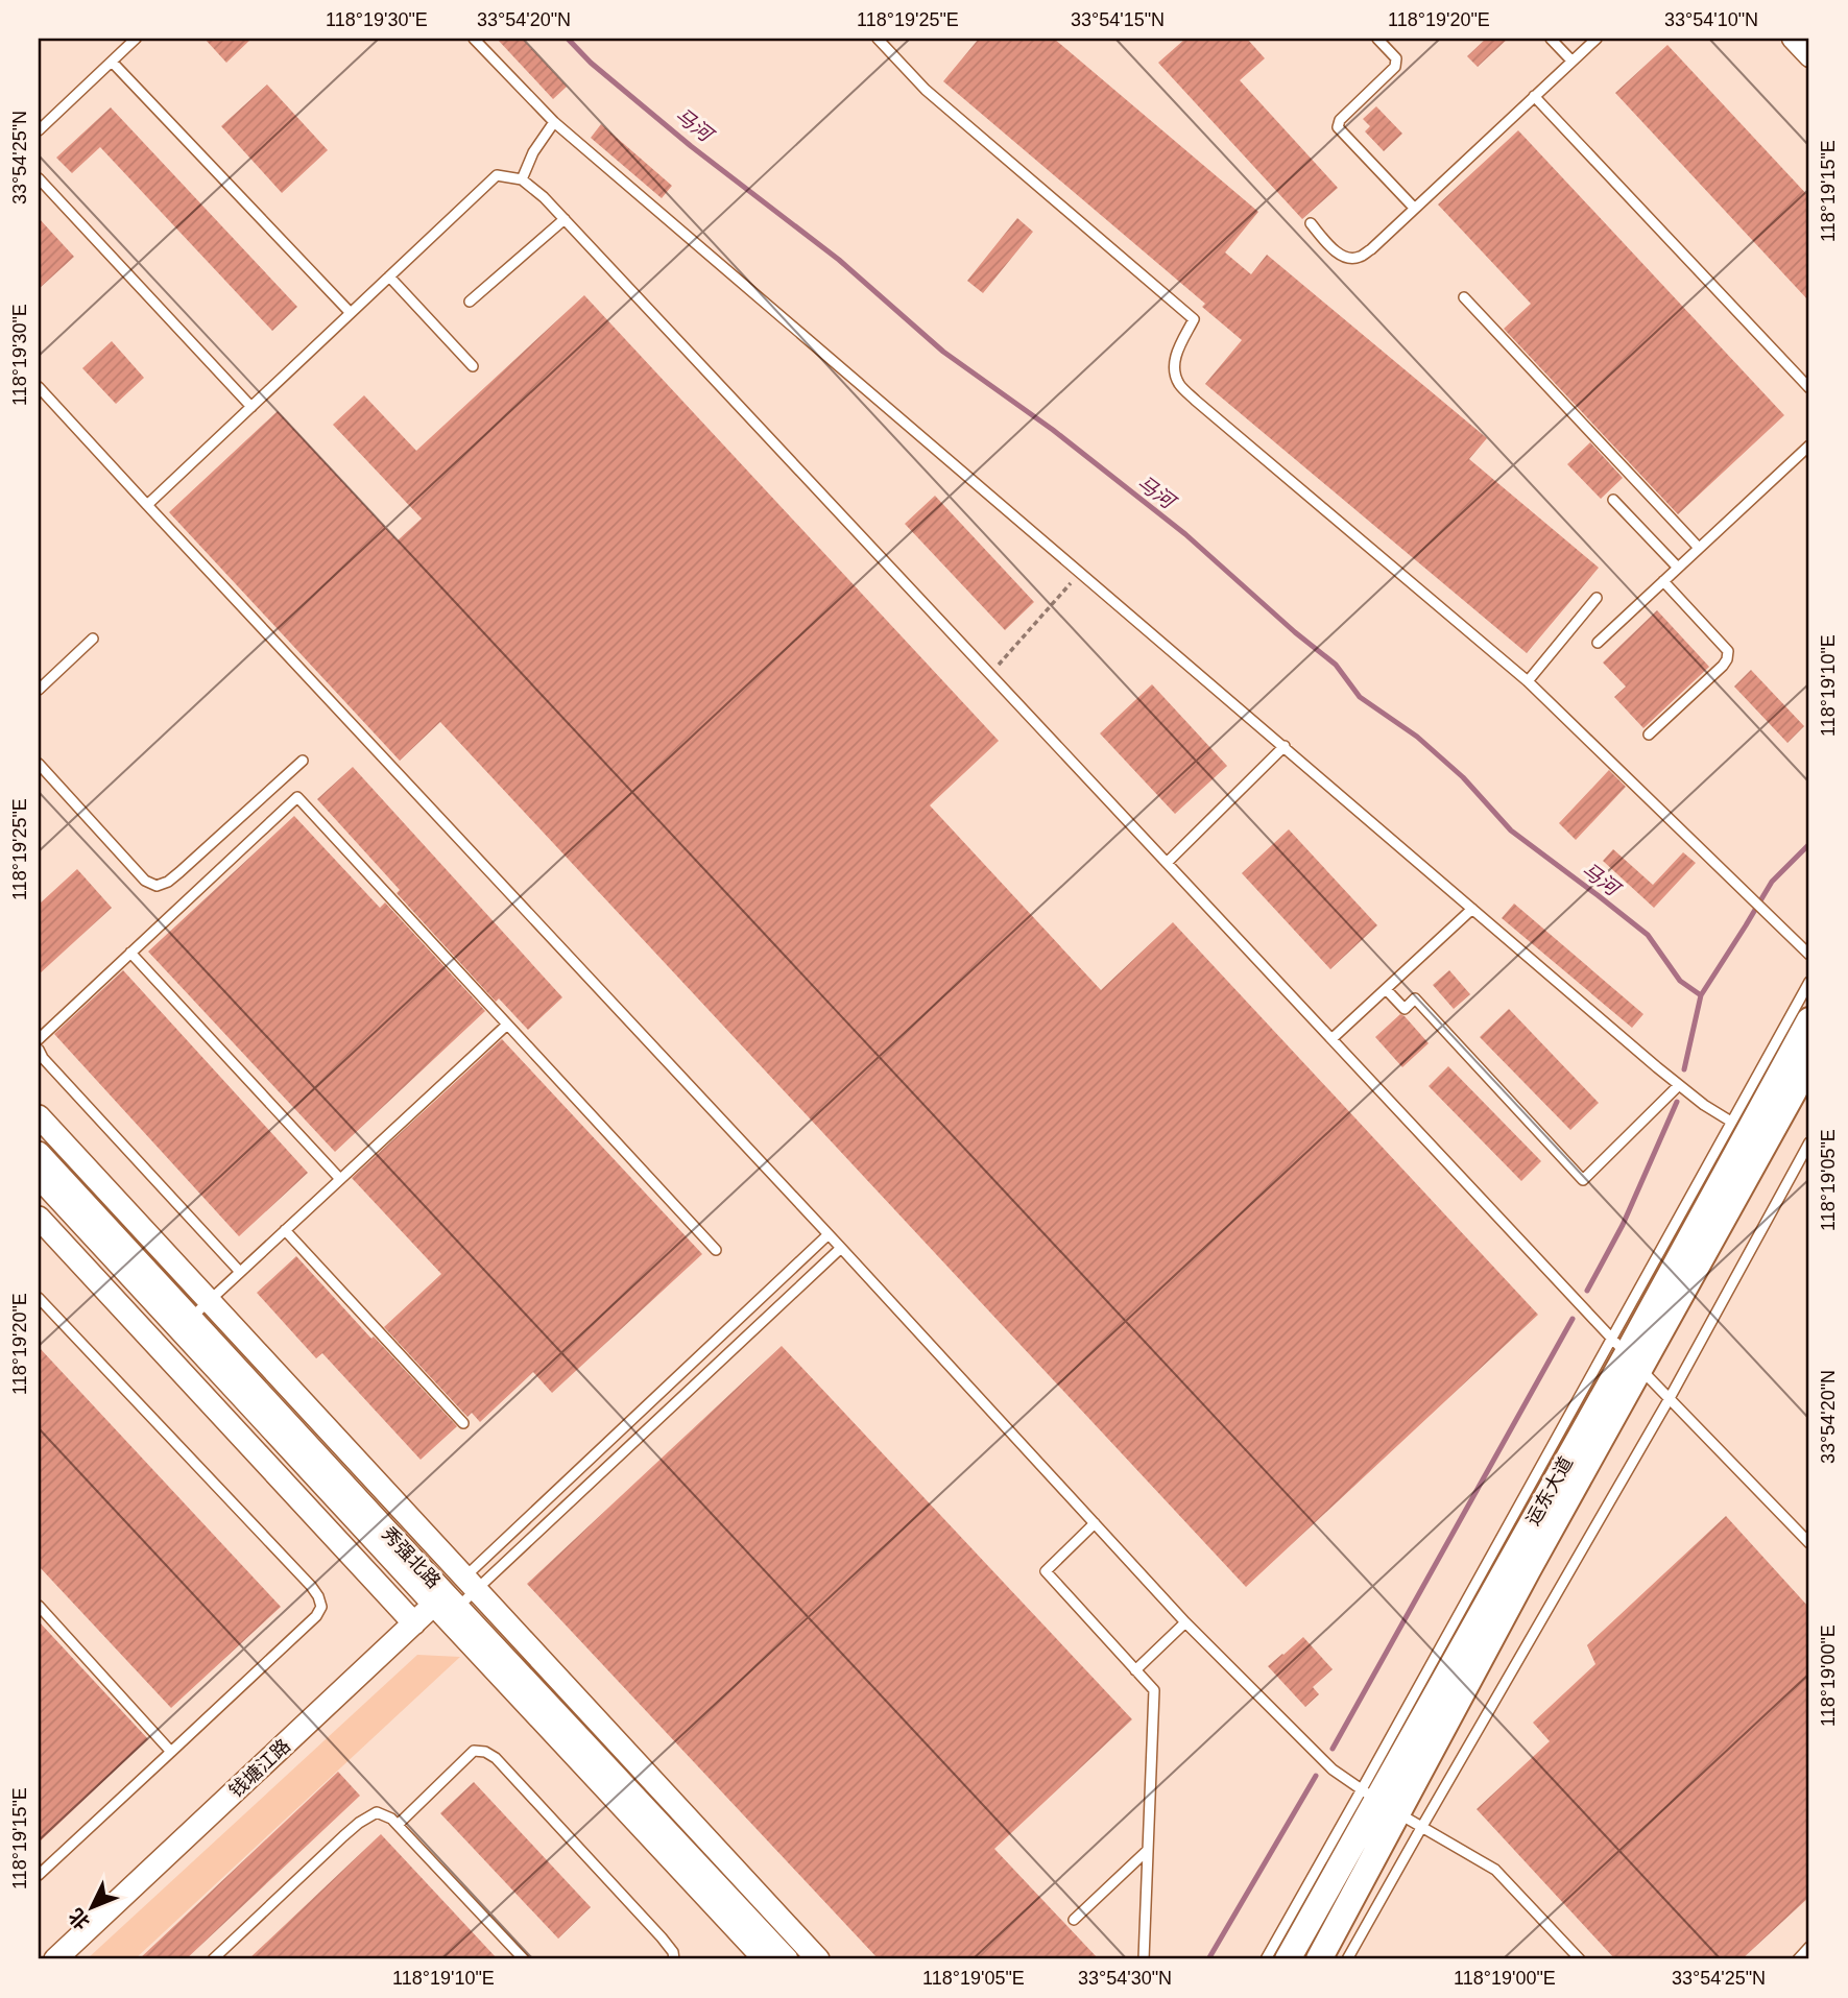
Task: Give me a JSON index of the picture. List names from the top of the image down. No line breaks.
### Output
{"streets":{"main road":["运东大道"],"street":["秀强北路","钱塘江路"]},"crossings":[["秀强北路","钱塘江路"]],"water":["马河"],"north":"bottom left","coordinates":["118°19'30\"E","33°54'20\"N","118°19'25\"E","33°54'15\"N","118°19'20\"E","33°54'10\"N","33°54'25\"N","118°19'15\"E","118°19'10\"E","118°19'05\"E","118°19'00\"E","33°54'30\"N"]}
